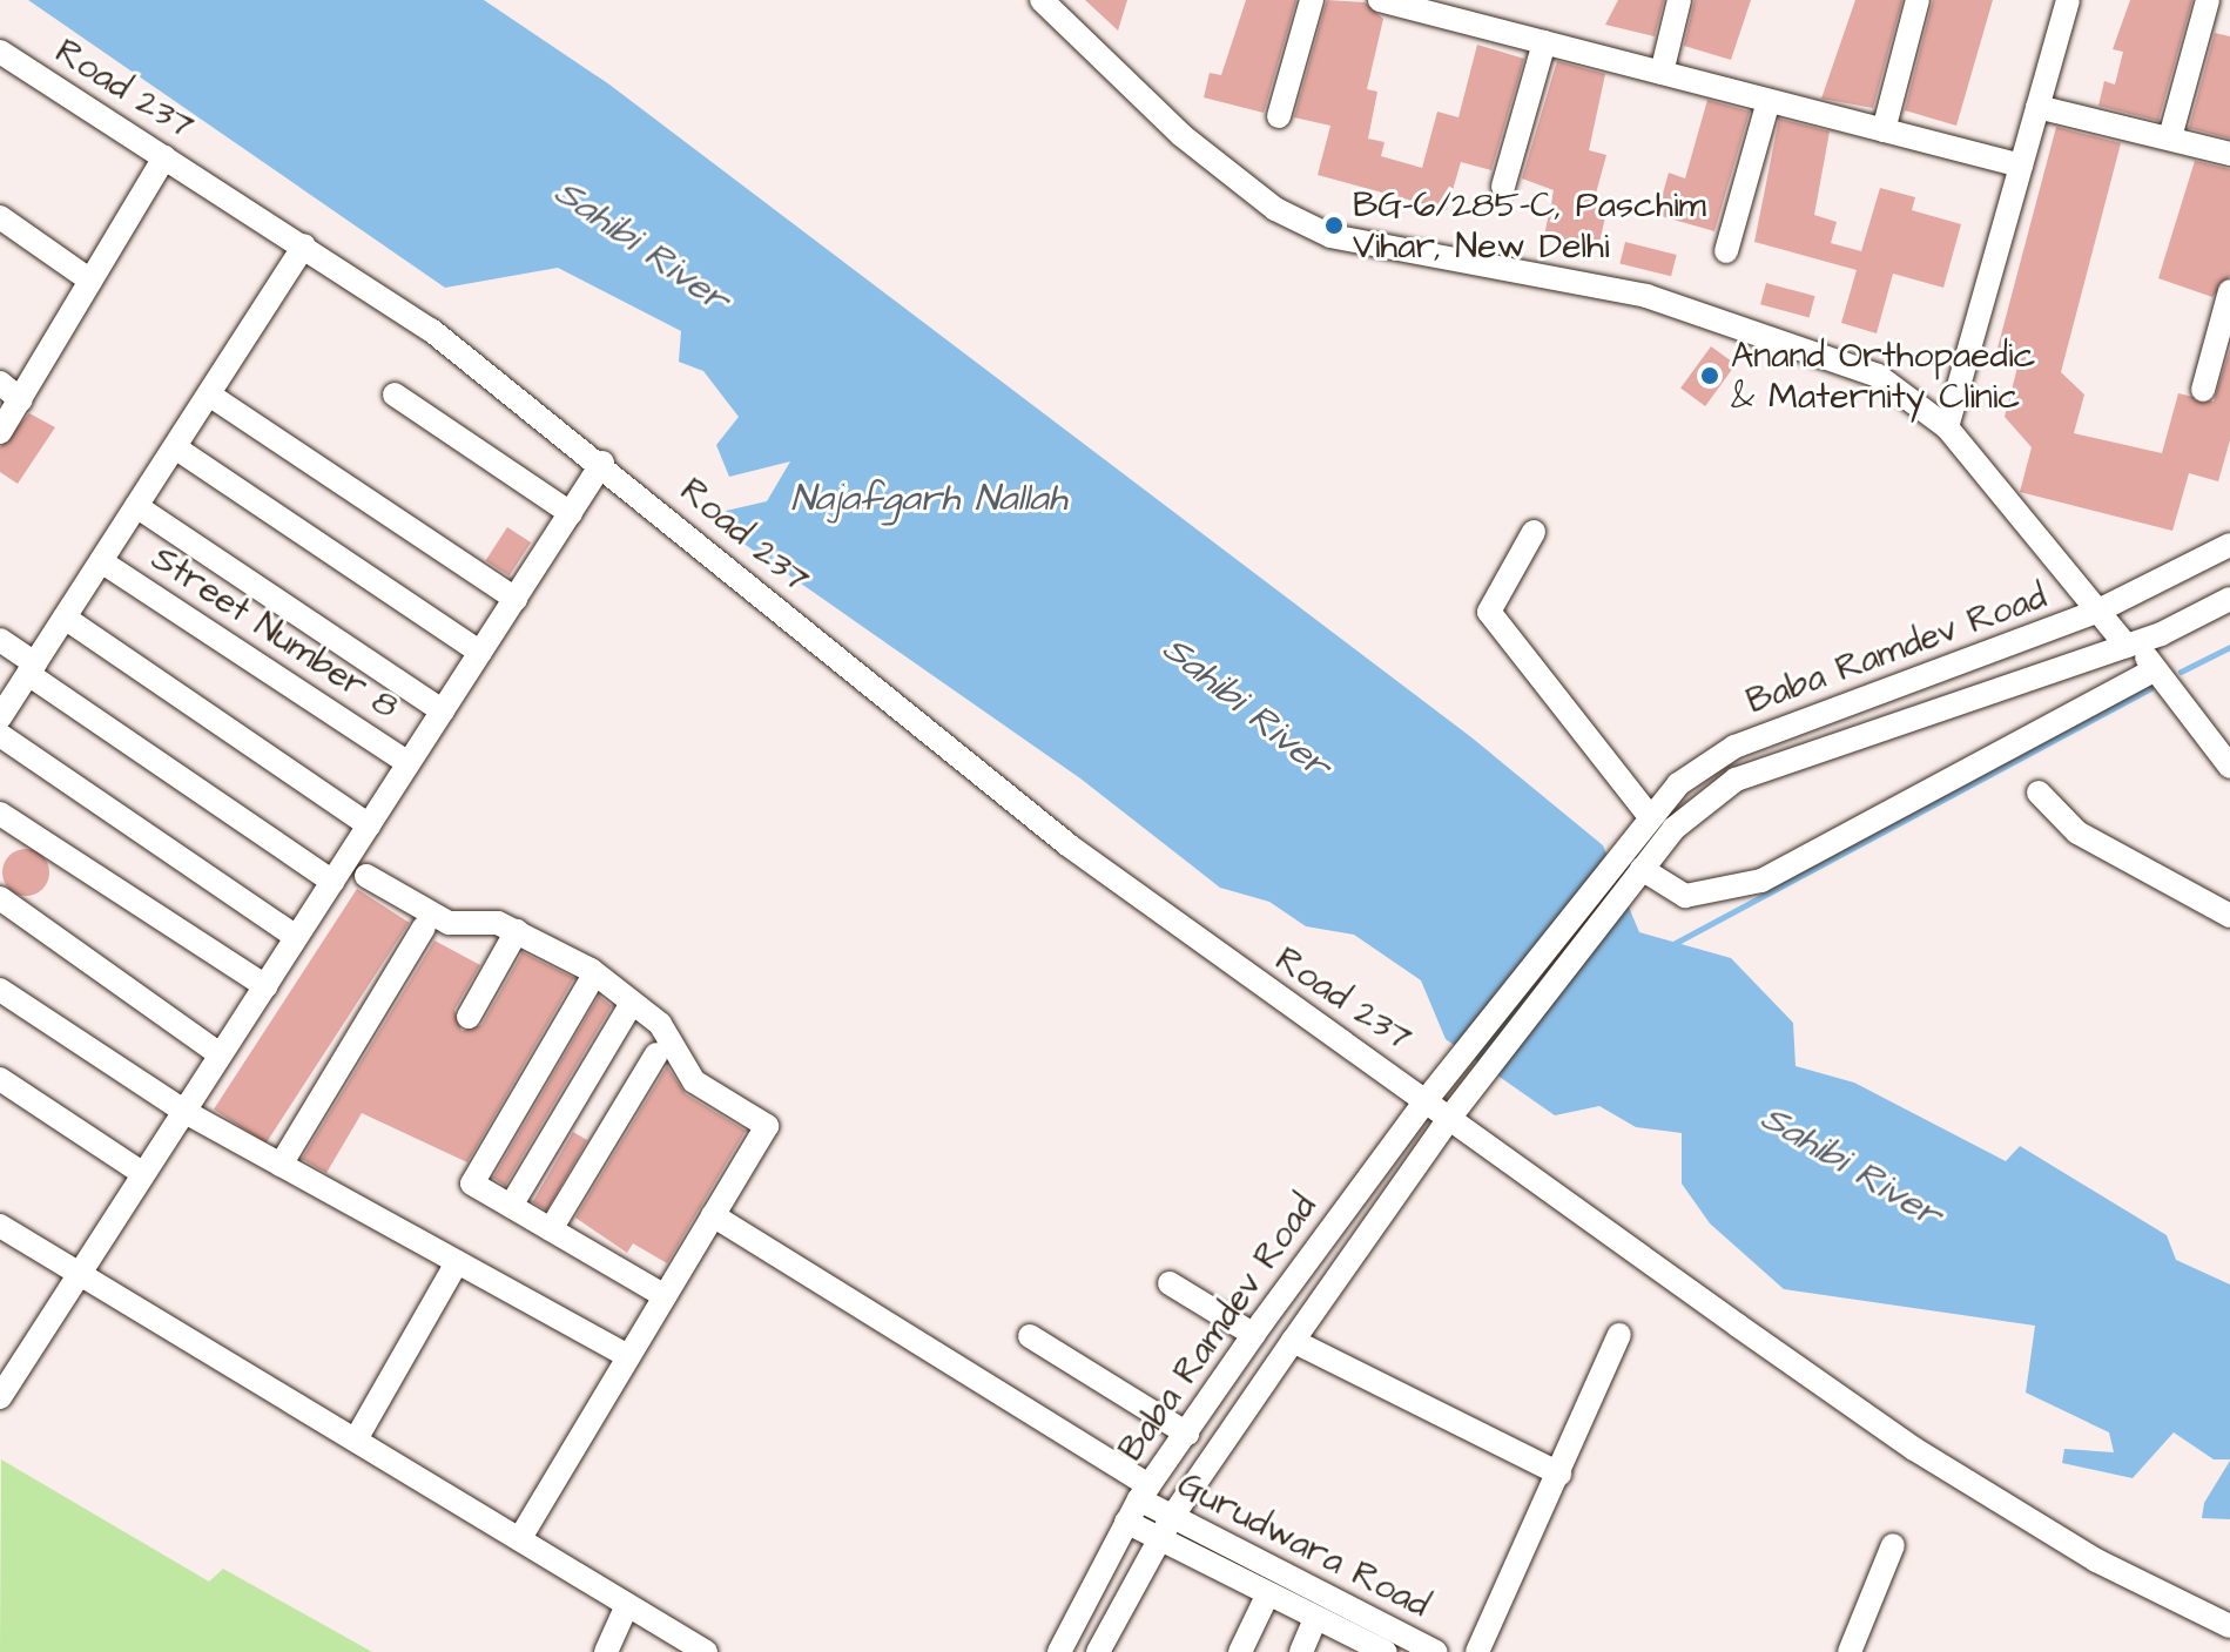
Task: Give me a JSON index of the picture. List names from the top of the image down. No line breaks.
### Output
{"streets":{"street":["Road 237","Street Number 8","Baba Ramdev Road","Gurudwara Road"]},"crossings":[["Road 237","Baba Ramdev Road"],["Baba Ramdev Road","Gurudwara Road"]],"water":["Sahibi River","Najafgarh Nallah"],"places":["BG-6/285-C, Paschim Vihar, New Delhi","Anand Orthopaedic & Maternity Clinic"]}
